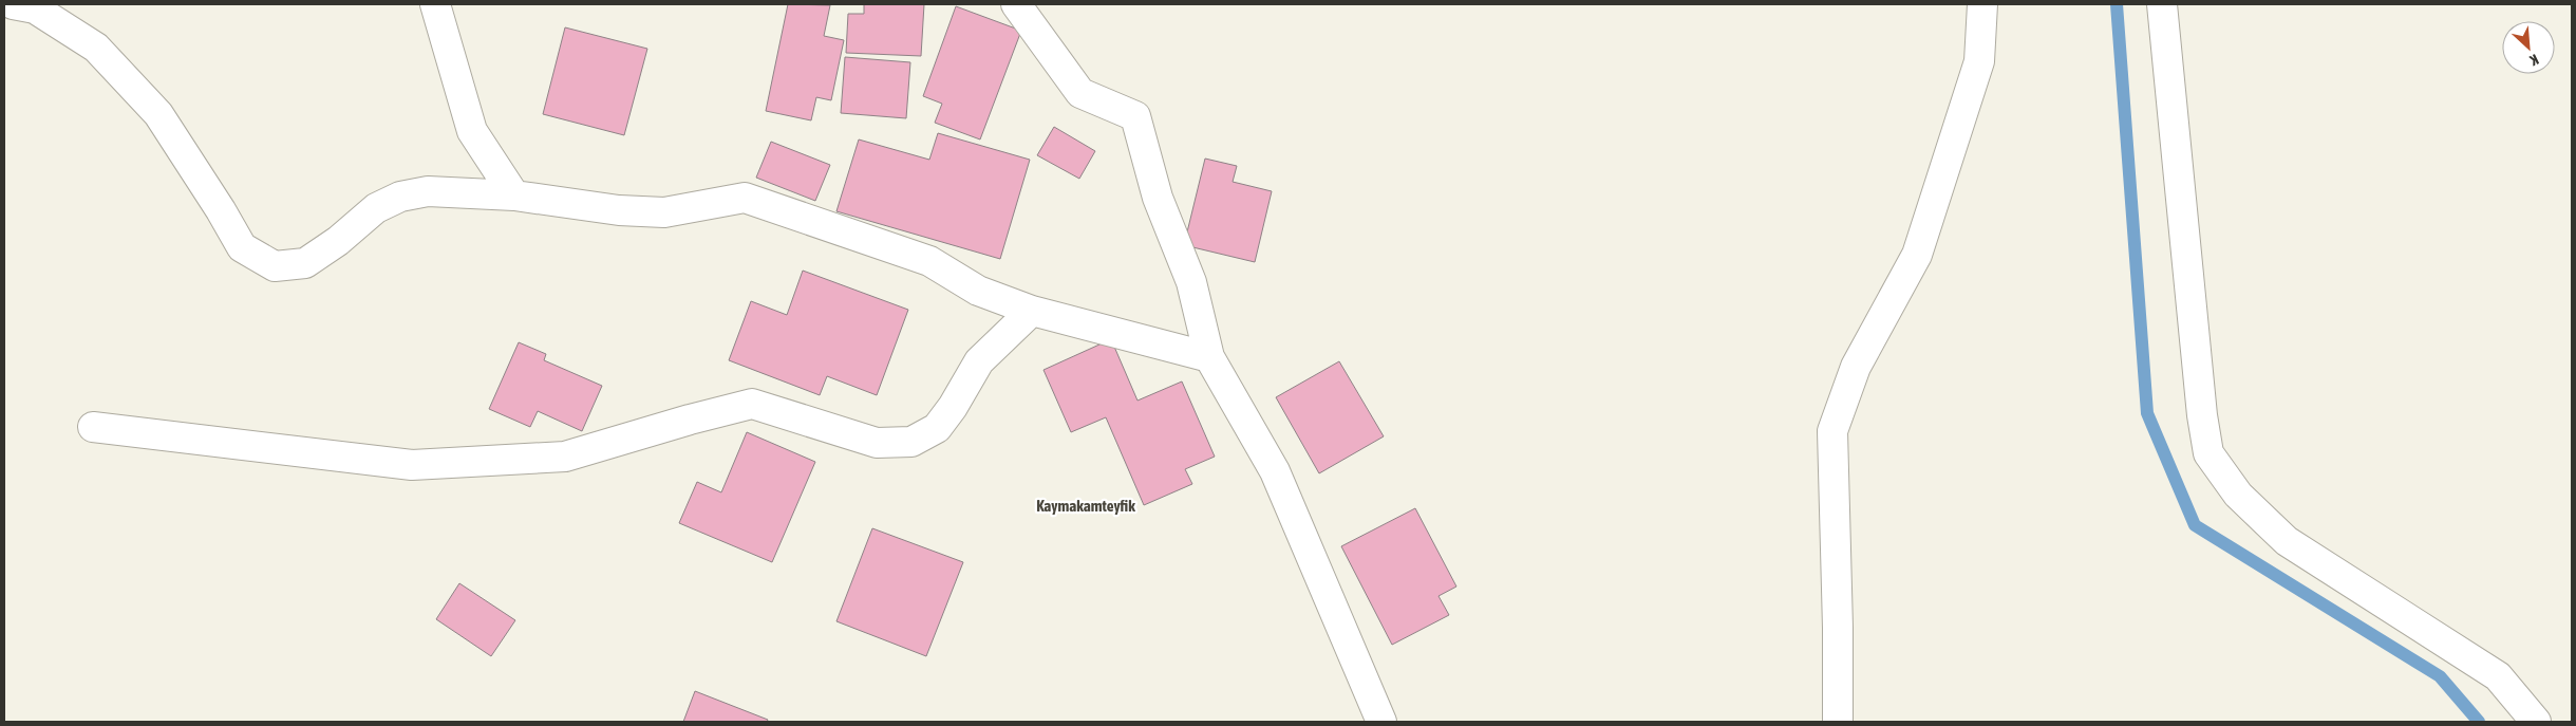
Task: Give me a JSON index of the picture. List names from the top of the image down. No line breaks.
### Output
{"districts":["Kaymakamteyfik"],"north":"bottom right"}
